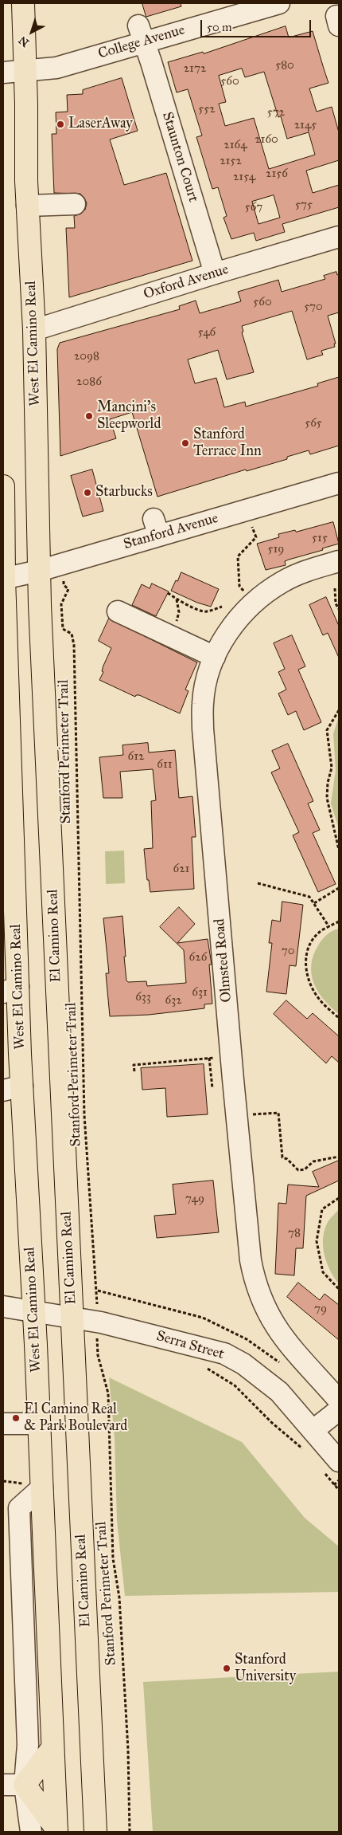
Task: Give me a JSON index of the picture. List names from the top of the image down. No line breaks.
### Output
{"streets":{"main road":["West El Camino Real","El Camino Real"],"street":["College Avenue","Staunton Court","Oxford Avenue","Stanford Avenue","Olmsted Road","Serra Street"],"path":["Stanford Perimeter Trail"]},"crossings":[["College Avenue","Staunton Court"],["College Avenue","West El Camino Real"],["Staunton Court","Oxford Avenue"],["Oxford Avenue","West El Camino Real"],["West El Camino Real","Stanford Avenue"],["West El Camino Real","El Camino Real"],["West El Camino Real","Serra Street"],["El Camino Real","Serra Street"]],"places":["LaserAway","Mancini’s Sleepworld","Stanford Terrace Inn","Starbucks","El Camino Real & Park Boulevard","Stanford University"],"house_numbers":["580","2172","560","552","572","2145","2160","2164","2152","2156","2154","575","567","560","570","546","2098","2086","565","515","519","612","611","621","70","626","631","633","632","749","78","79"],"scale_bar":"50 m","north":"bottom left"}
